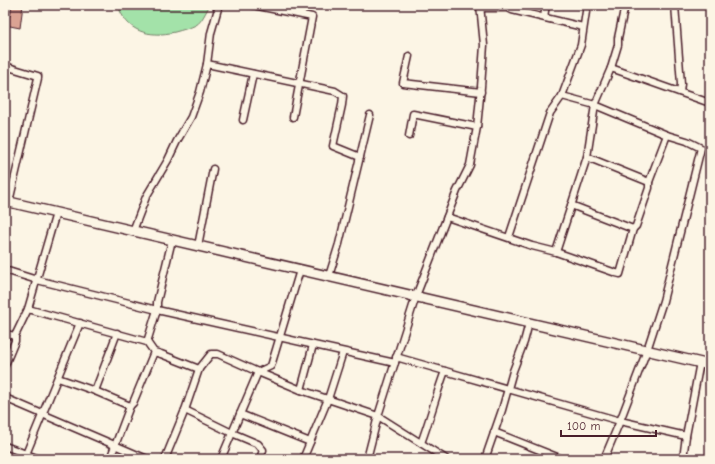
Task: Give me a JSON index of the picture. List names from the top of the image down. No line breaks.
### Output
{"scale_bar":"100 m"}
